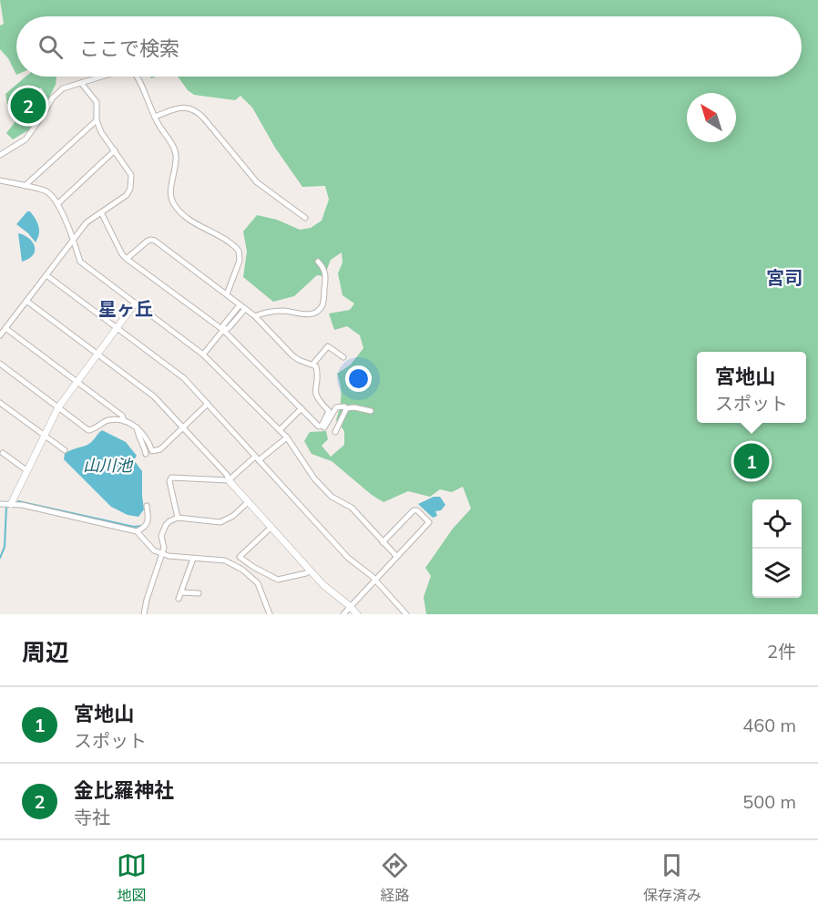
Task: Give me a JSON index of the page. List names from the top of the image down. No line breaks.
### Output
{"districts":["宮司","星ヶ丘"],"water":["山川池"],"north":"top left","page":{"search":"ここで検索","pins":["2","1"],"popup":["宮地山","スポット"],"heading":["周辺","2件"],"list":[{"mark":"1","name":"宮地山","note":"スポット","value":"460 m"},{"mark":"2","name":"金比羅神社","note":"寺社","value":"500 m"}],"nav":["地図","経路","保存済み"]}}
